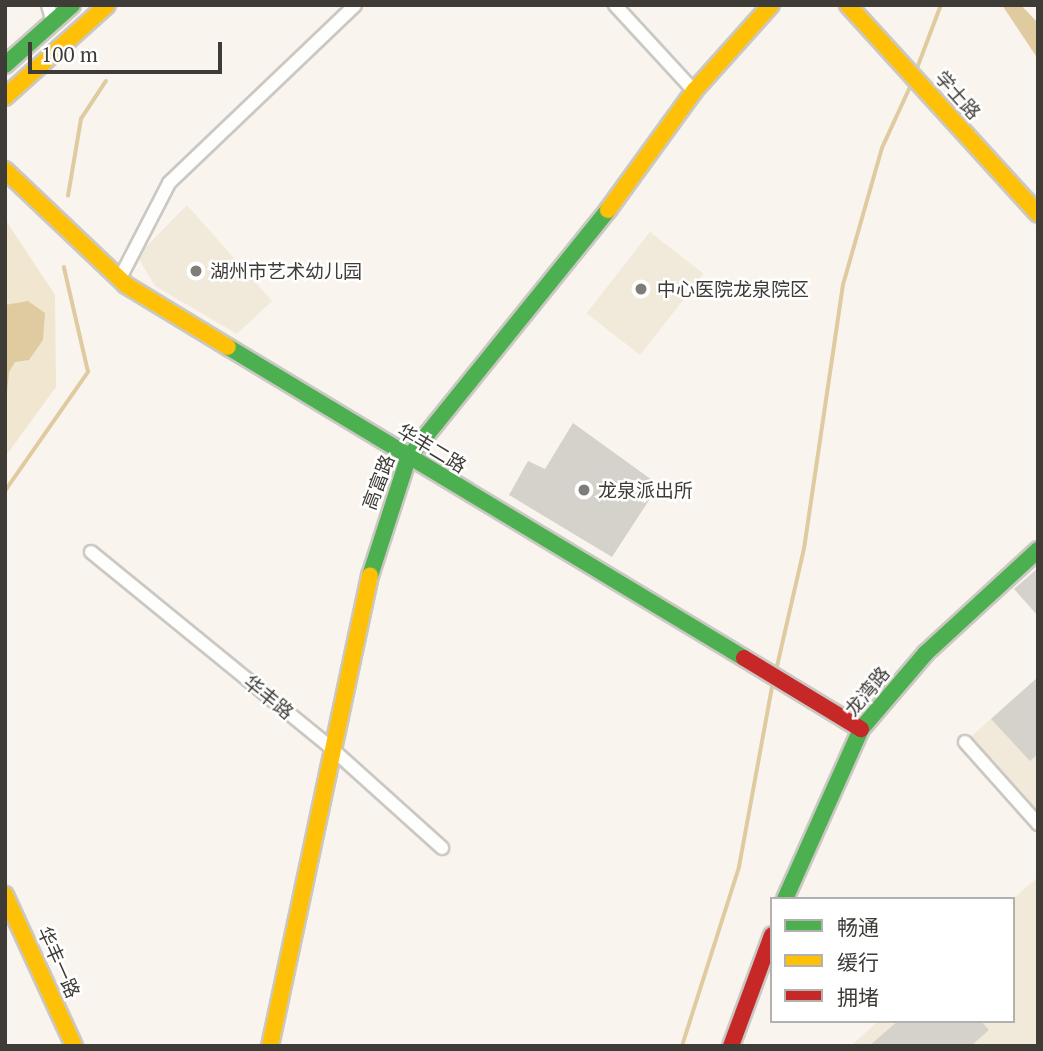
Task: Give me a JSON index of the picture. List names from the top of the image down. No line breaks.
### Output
{"streets":{"street":["学士路","华丰二路","高富路","龙湾路","华丰路","华丰一路"]},"crossings":[["华丰二路","高富路"],["华丰二路","龙湾路"],["高富路","华丰路"]],"places":["湖州市艺术幼儿园","中心医院龙泉院区","龙泉派出所"],"legend":["畅通","缓行","拥堵"],"scale_bar":"100 m"}
